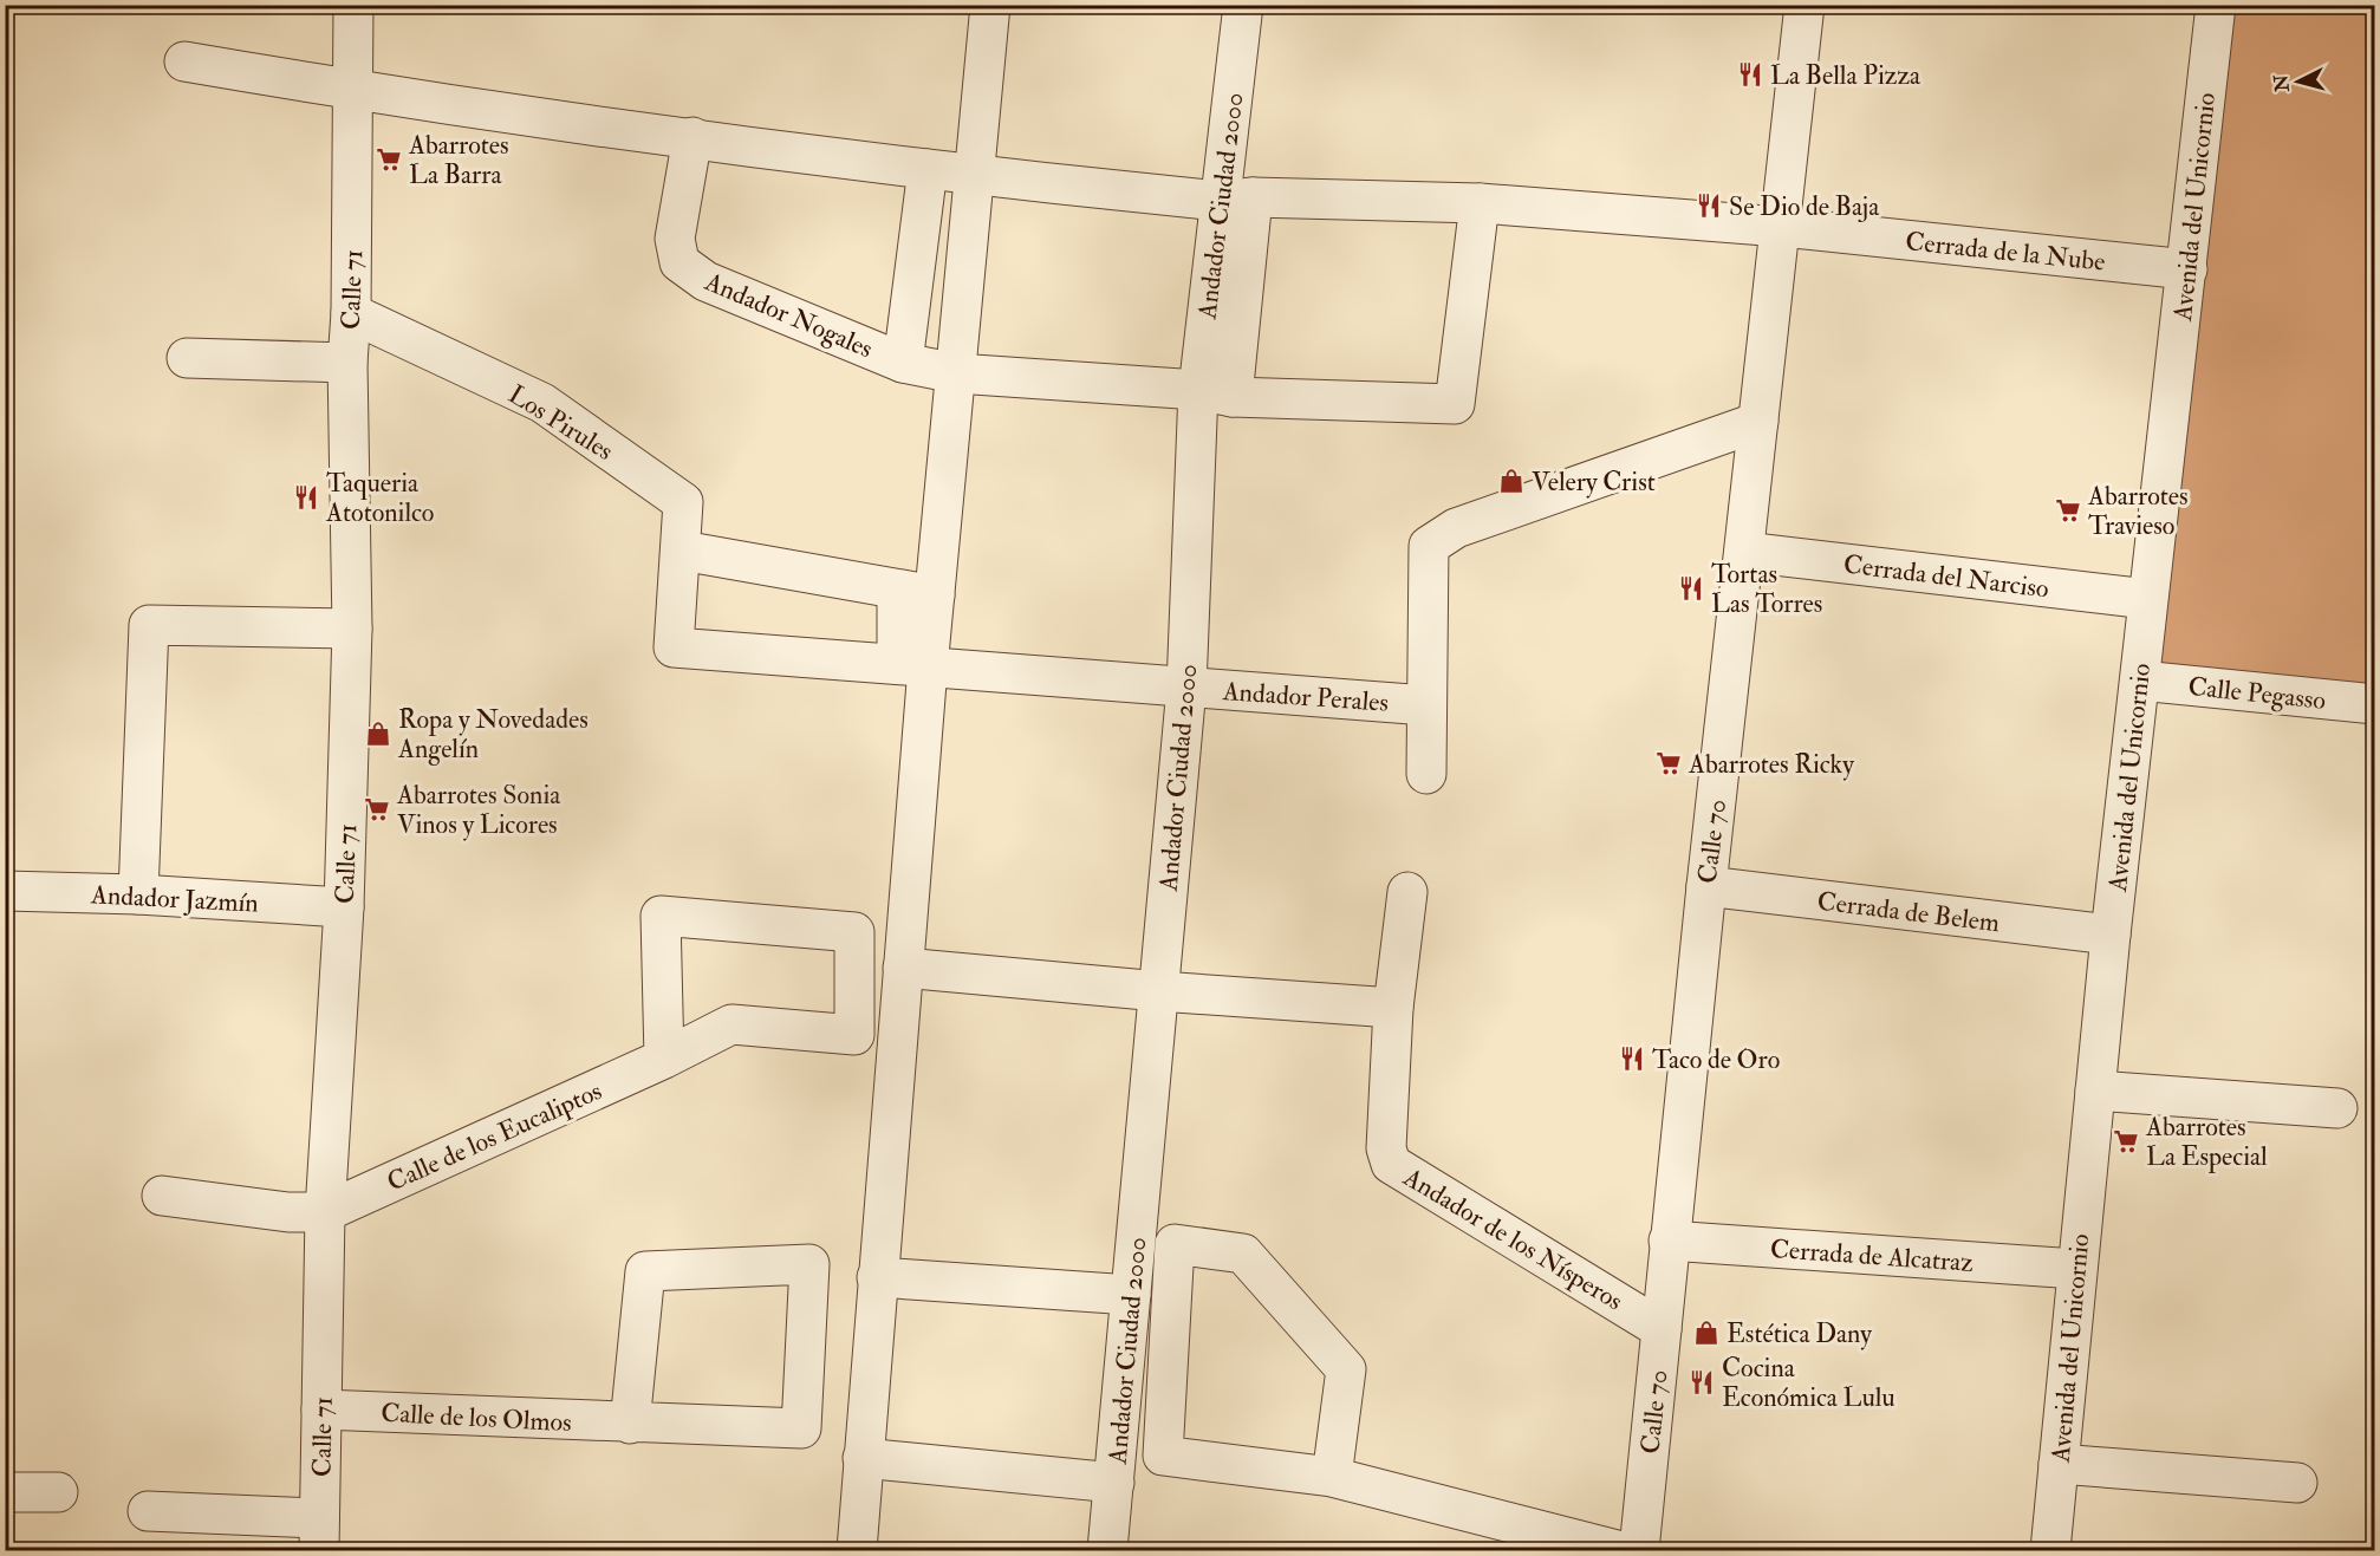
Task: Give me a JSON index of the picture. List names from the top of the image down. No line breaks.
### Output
{"streets":{"street":["Andador Ciudad 2000","Avenida del Unicornio","Cerrada de la Nube","Calle 71","Andador Nogales","Los Pirules","Cerrada del Narciso","Calle Pegasso","Andador Perales","Calle 70","Andador Jazmín","Cerrada de Belem","Calle de los Eucaliptos","Andador de los Nísperos","Cerrada de Alcatraz","Calle de los Olmos"]},"crossings":[["Andador Ciudad 2000","Cerrada de la Nube"],["Andador Ciudad 2000","Andador Nogales"],["Andador Ciudad 2000","Andador Perales"],["Avenida del Unicornio","Cerrada de la Nube"],["Avenida del Unicornio","Cerrada del Narciso"],["Avenida del Unicornio","Calle Pegasso"],["Avenida del Unicornio","Cerrada de Belem"],["Avenida del Unicornio","Cerrada de Alcatraz"],["Cerrada de la Nube","Andador Nogales"],["Cerrada de la Nube","Calle 70"],["Calle 71","Los Pirules"],["Calle 71","Andador Jazmín"],["Calle 71","Calle de los Eucaliptos"],["Calle 71","Calle de los Olmos"],["Los Pirules","Andador Perales"],["Cerrada del Narciso","Calle 70"],["Andador Perales","Calle 70"],["Calle 70","Cerrada de Belem"],["Calle 70","Andador de los Nísperos"],["Calle 70","Cerrada de Alcatraz"]],"places":{"restaurant":["La Bella Pizza","Se Dio de Baja","Taqueria Atotonilco","Tortas Las Torres","Taco de Oro","Cocina Económica Lulu"],"supermarket":["Abarrotes La Barra","Abarrotes Travieso","Abarrotes Ricky","Abarrotes Sonia Vinos y Licores","Abarrotes La Especial"],"shop":["Velery Crist","Ropa y Novedades Angelín","Estética Dany"]},"north":"left"}
